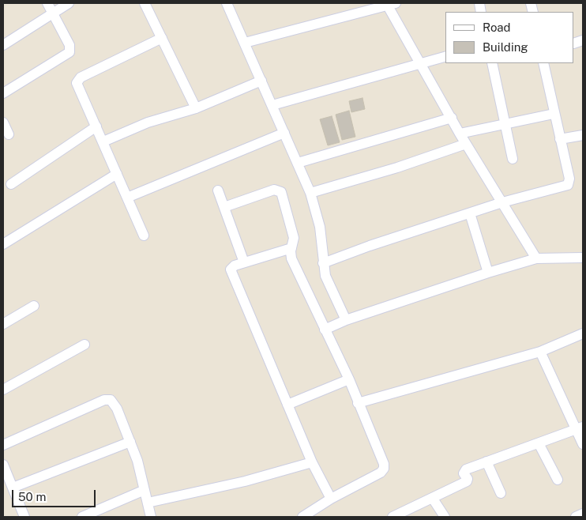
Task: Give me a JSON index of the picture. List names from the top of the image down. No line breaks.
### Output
{"legend":["Road","Building"],"scale_bar":"50 m"}
